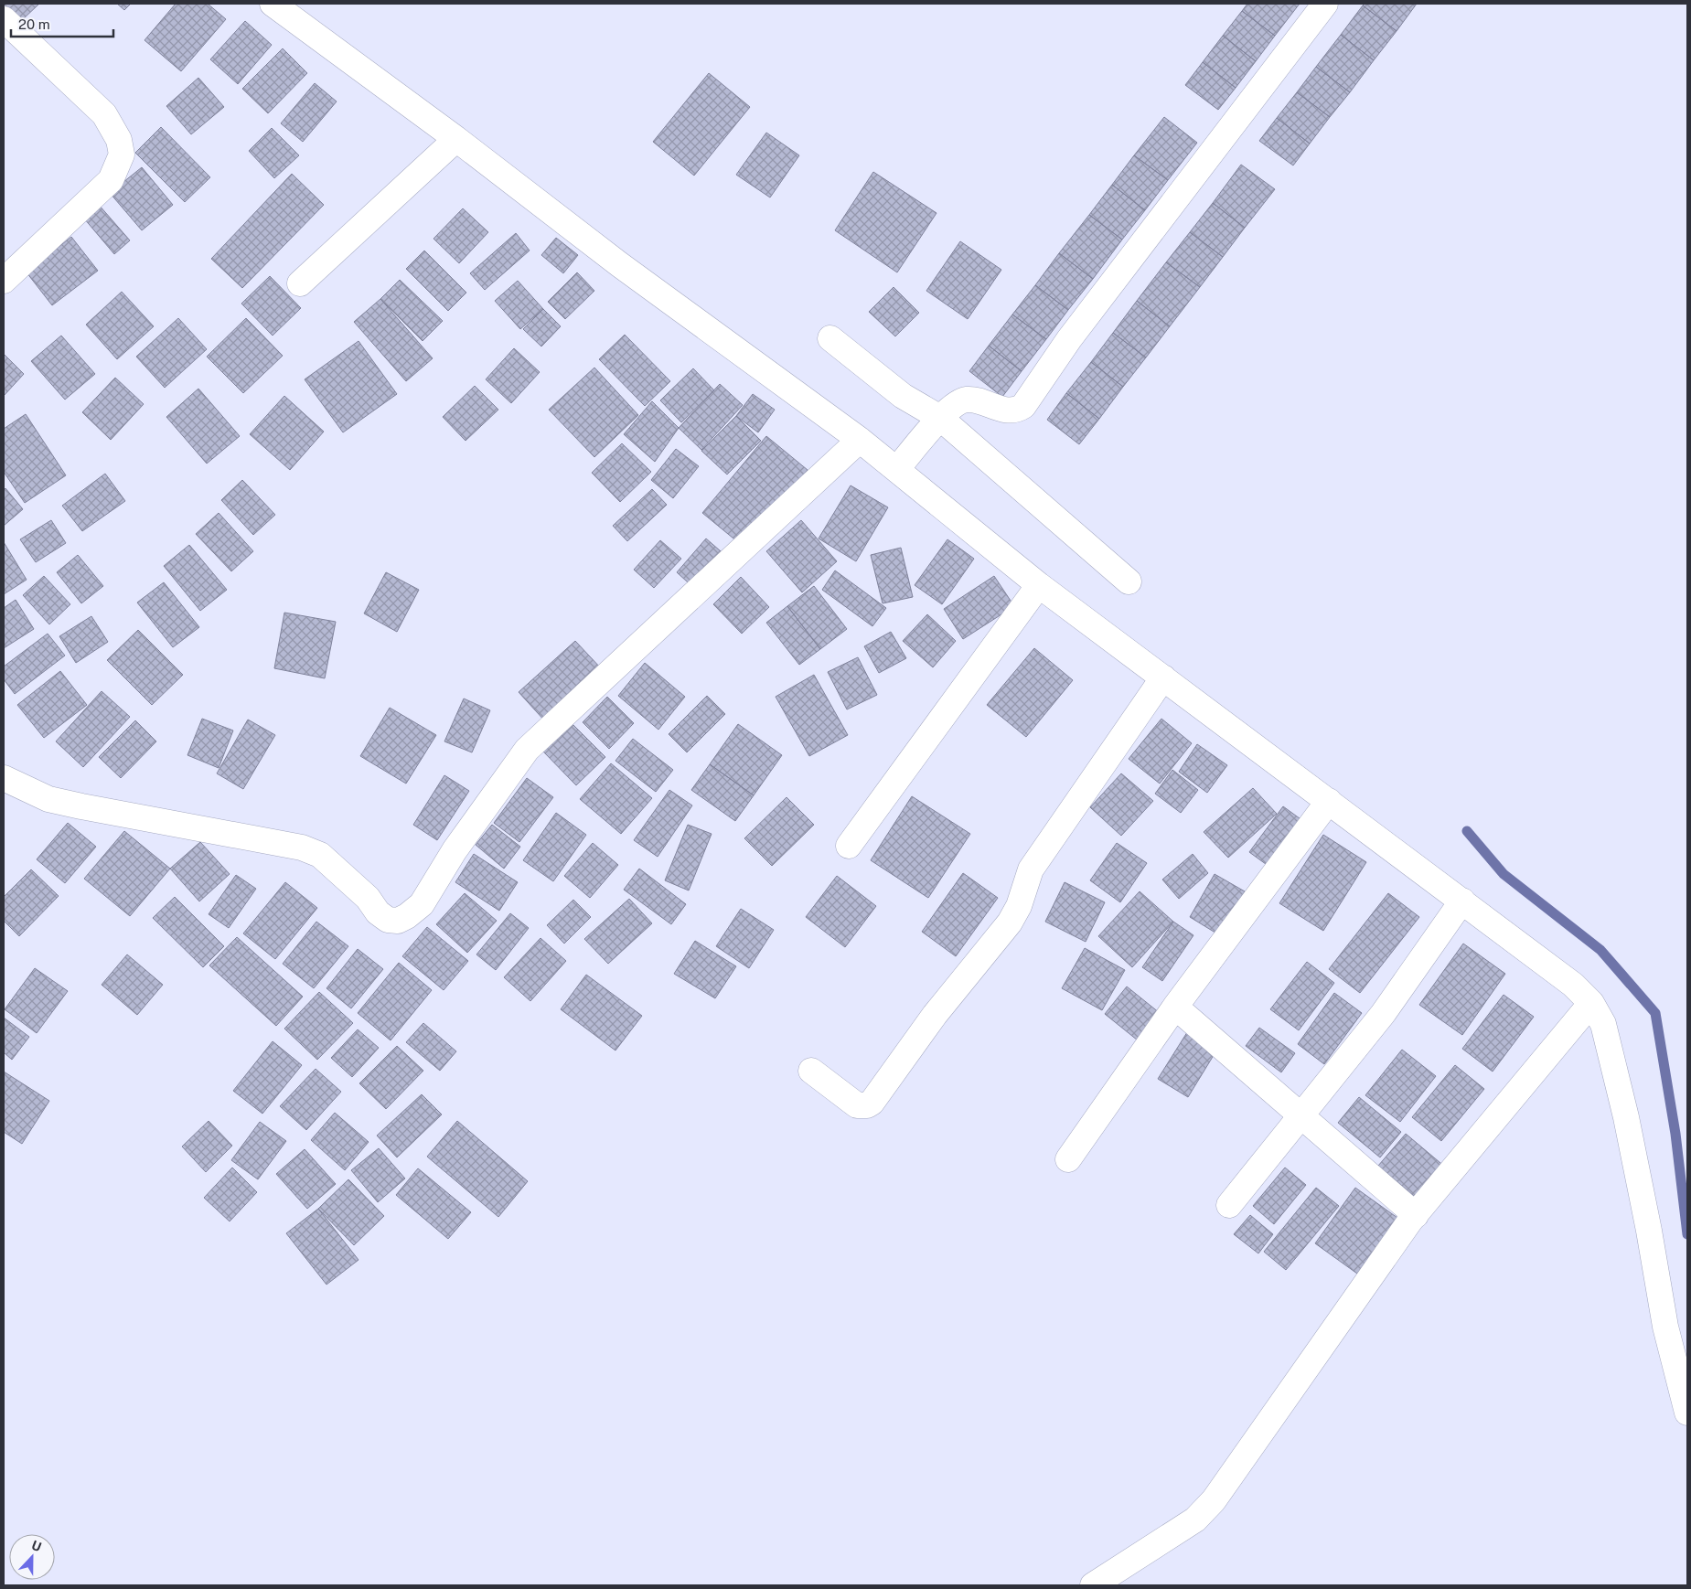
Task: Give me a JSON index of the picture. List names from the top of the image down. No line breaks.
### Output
{"scale_bar":"20 m","north":"top"}
